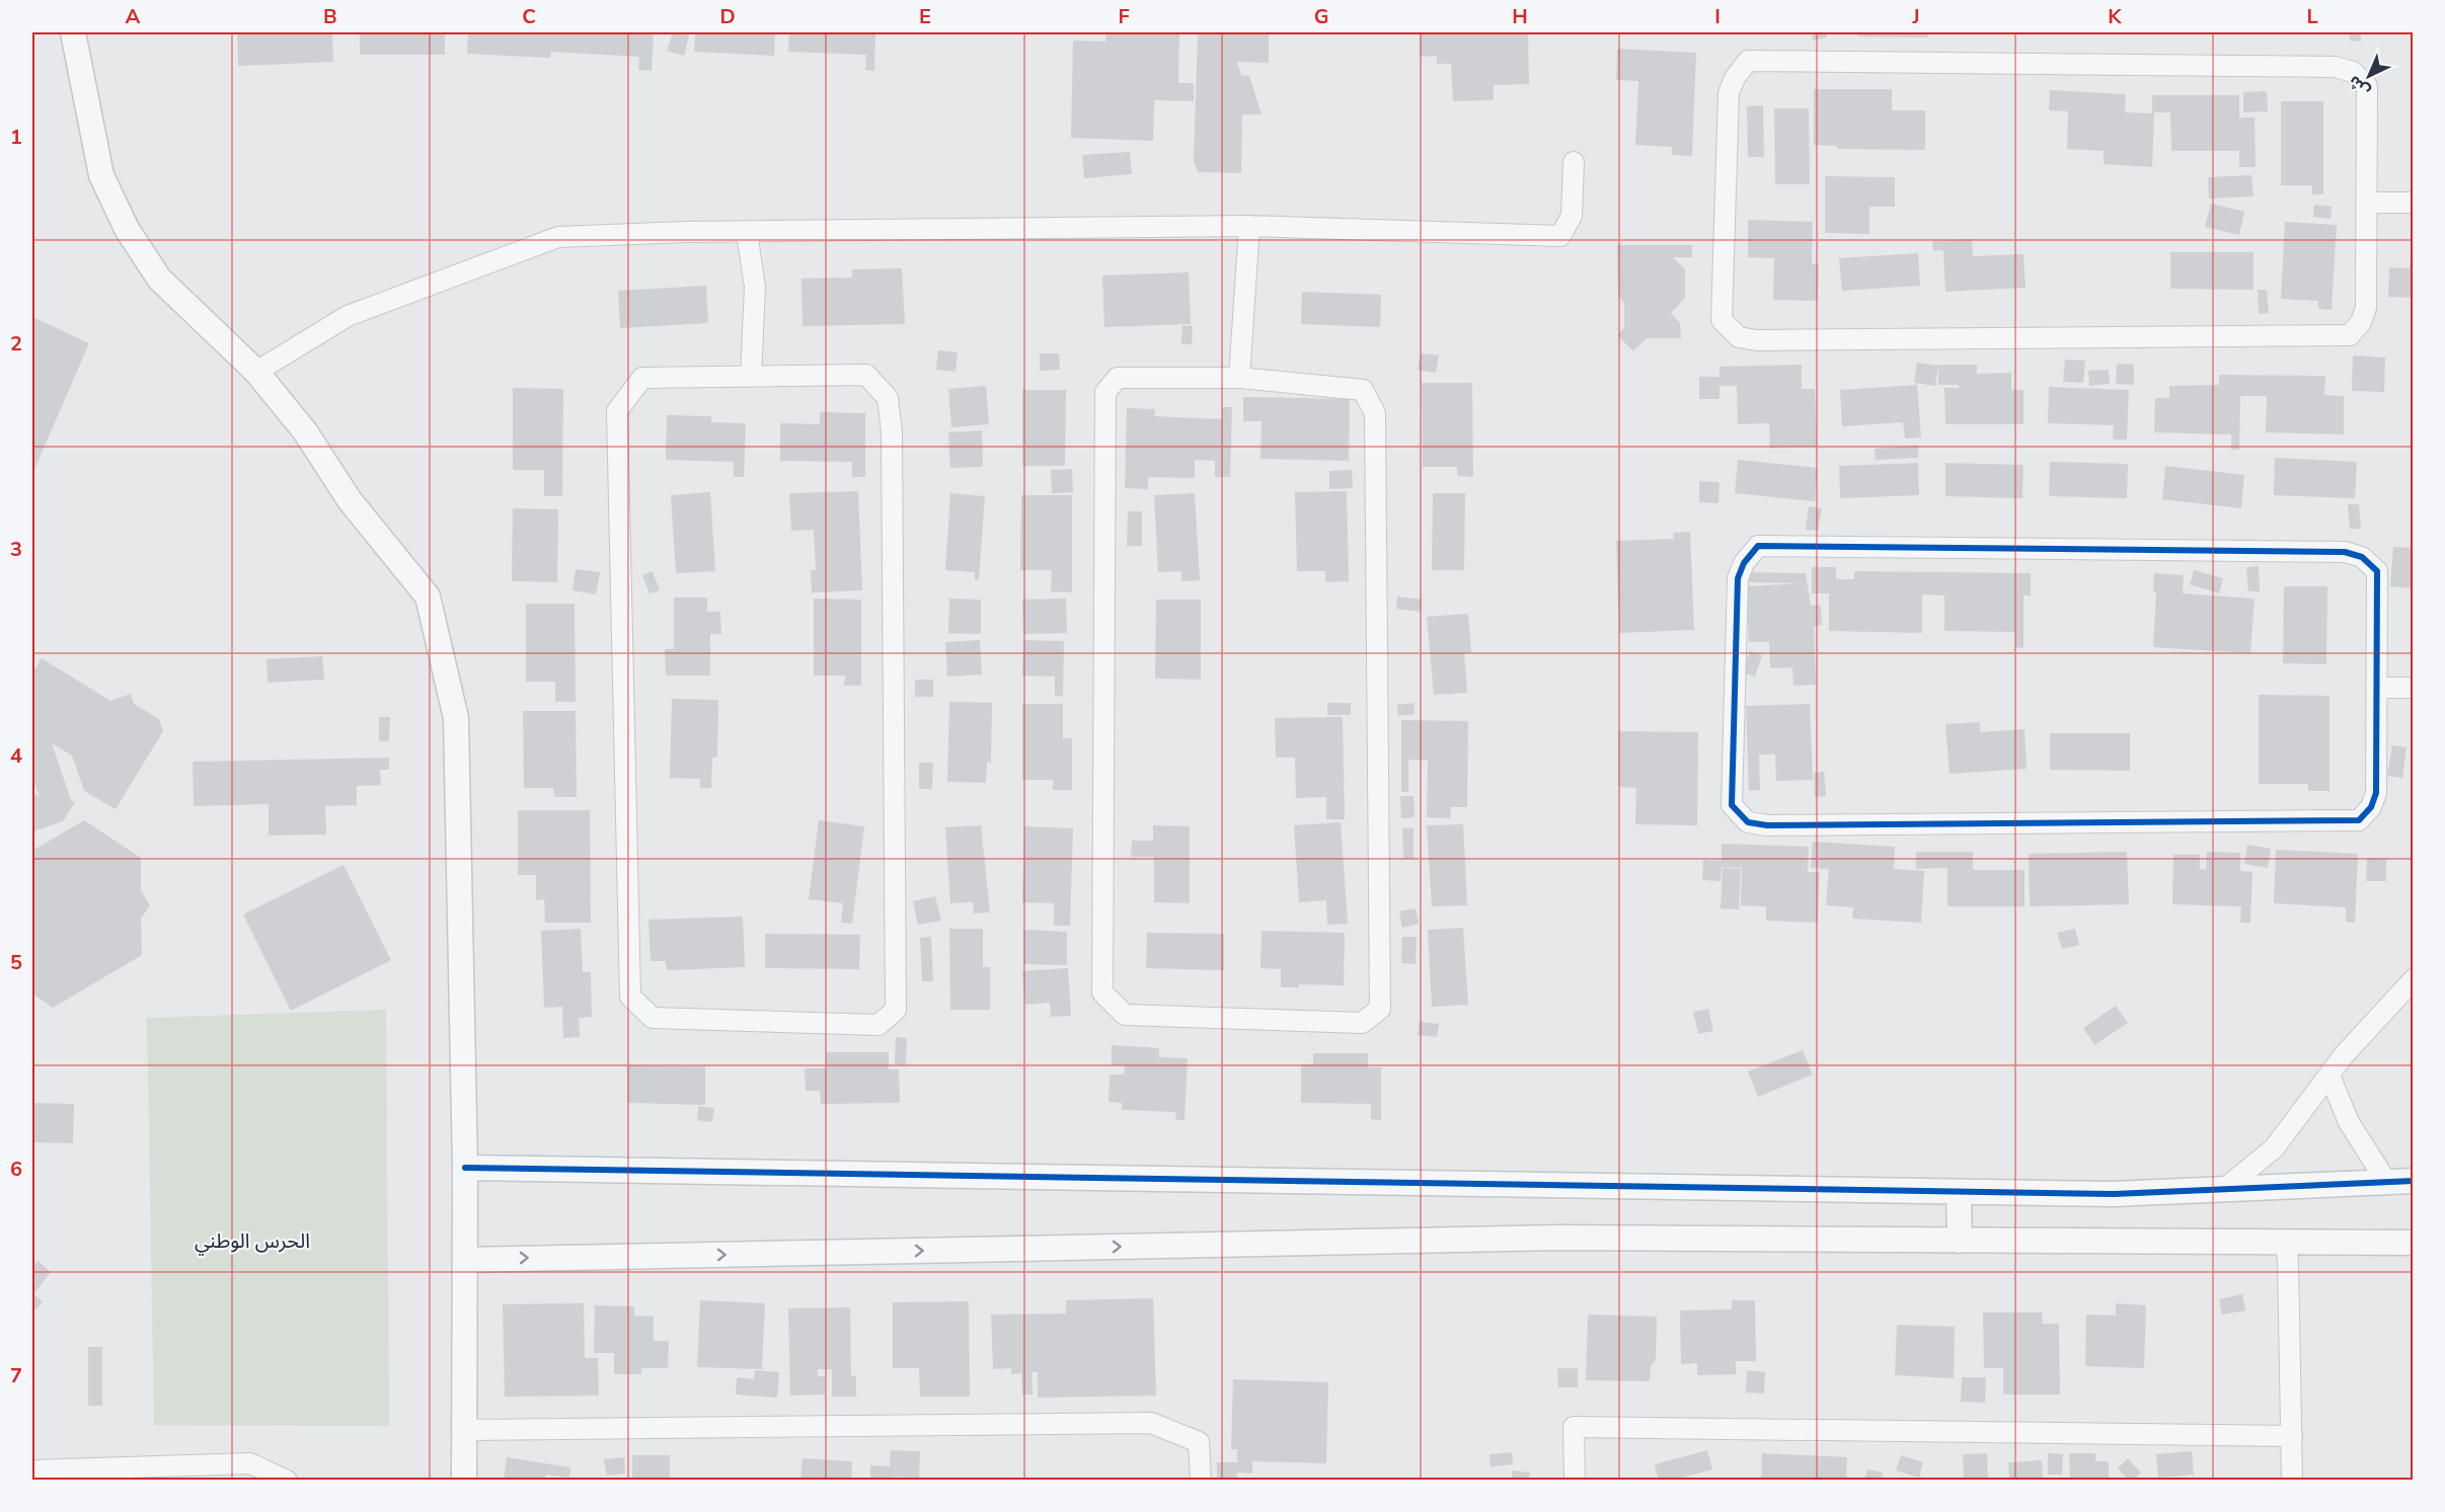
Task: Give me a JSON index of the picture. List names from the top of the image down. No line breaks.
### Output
{"districts":["الحرس الوطني"],"north":"bottom left","grid":{"columns":["A","B","C","D","E","F","G","H","I","J","K","L"],"rows":["1","2","3","4","5","6","7"]}}
